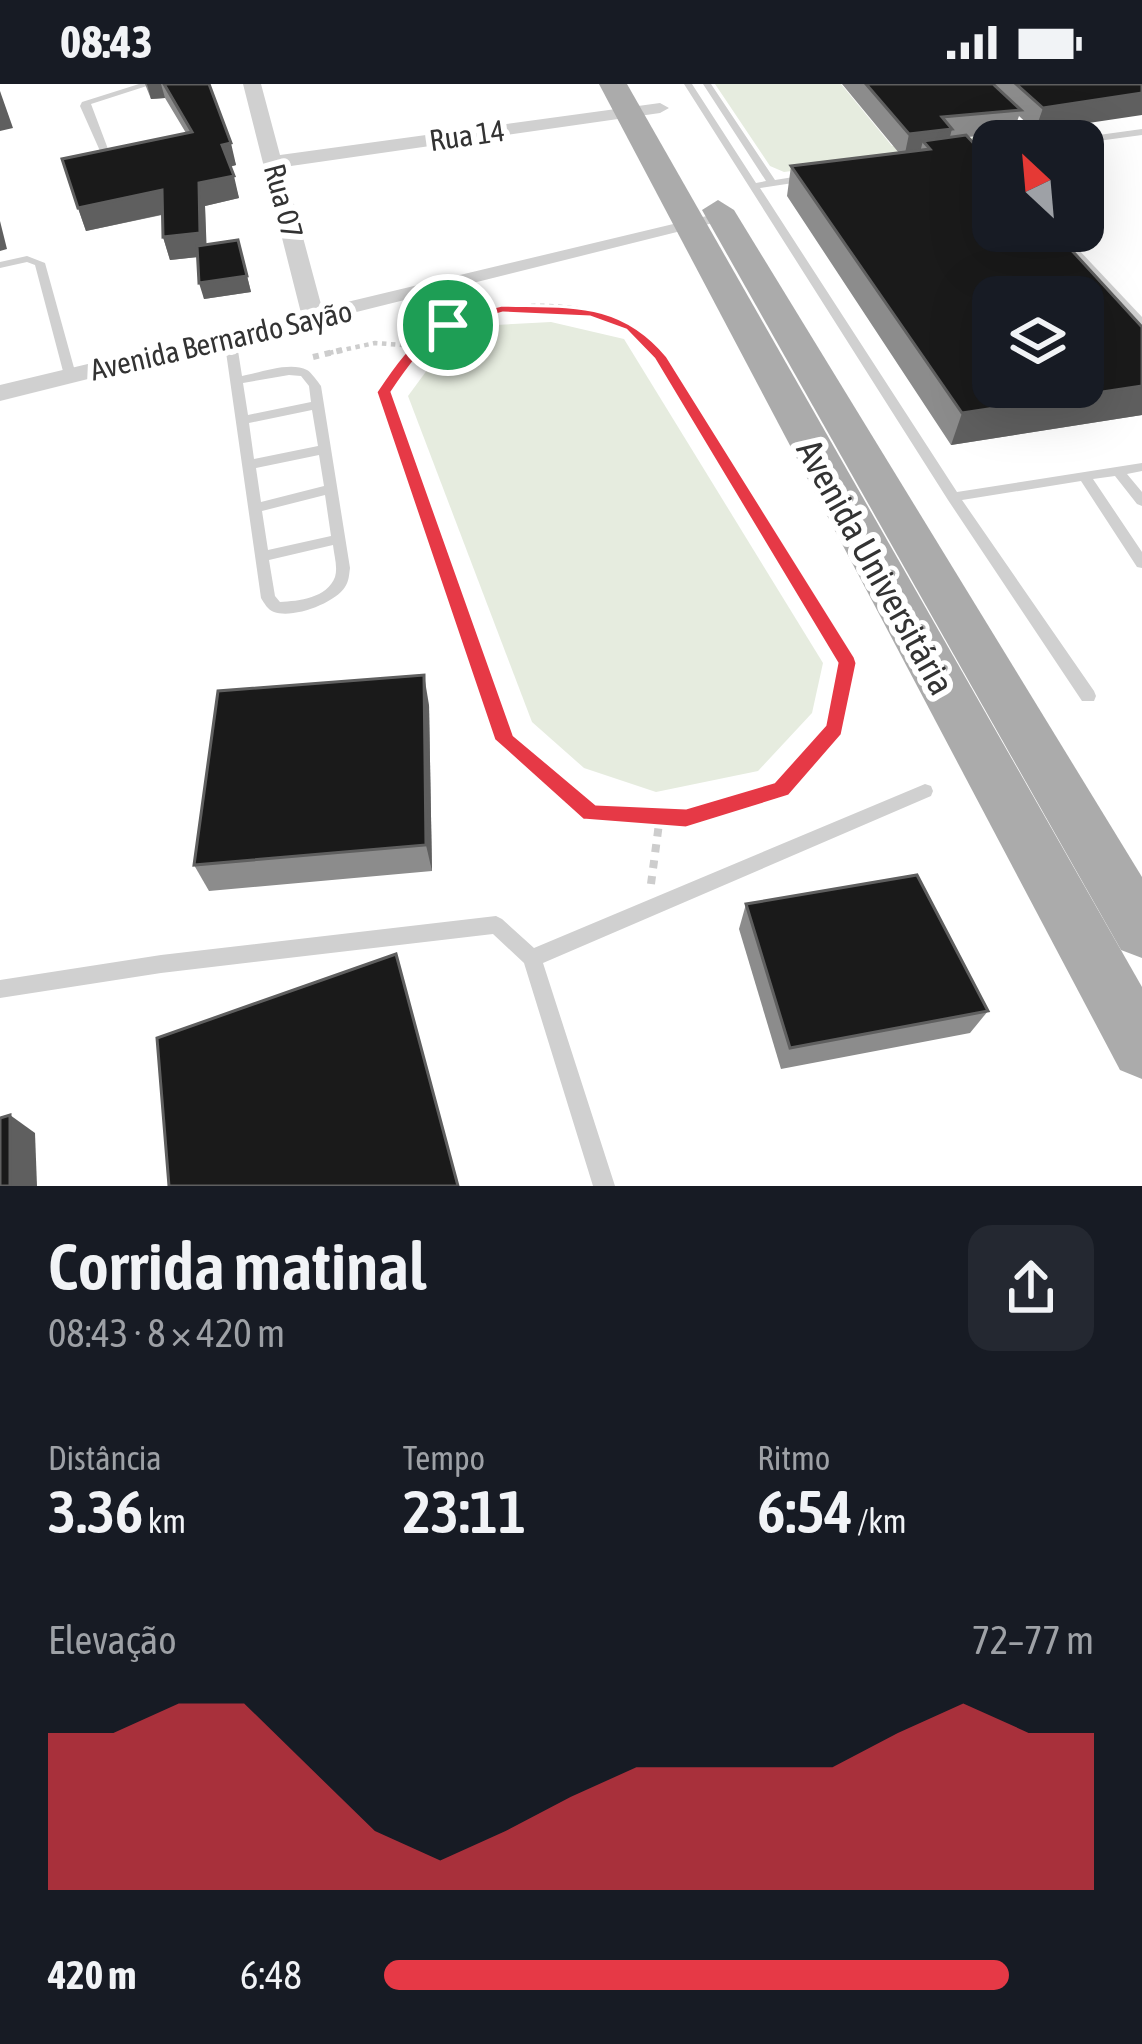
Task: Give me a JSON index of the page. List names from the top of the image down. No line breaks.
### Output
{"streets":{"main road":["Avenida Universitária"],"street":["Rua 14","Rua 07","Avenida Bernardo Sayão"]},"crossings":[["Rua 14","Rua 07"],["Rua 14","Avenida Universitária"],["Rua 07","Avenida Bernardo Sayão"],["Avenida Bernardo Sayão","Avenida Universitária"]],"north":"top left","page":{"status":"08:43","heading":["Corrida matinal","08:43 · 8 × 420 m"],"stats":[["Distância","3.36 km"],["Tempo","23:11"],["Ritmo","6:54 /km"]],"chart":["Elevação","72–77 m"],"list":[{"name":"420 m","note":"6:48"}]}}
